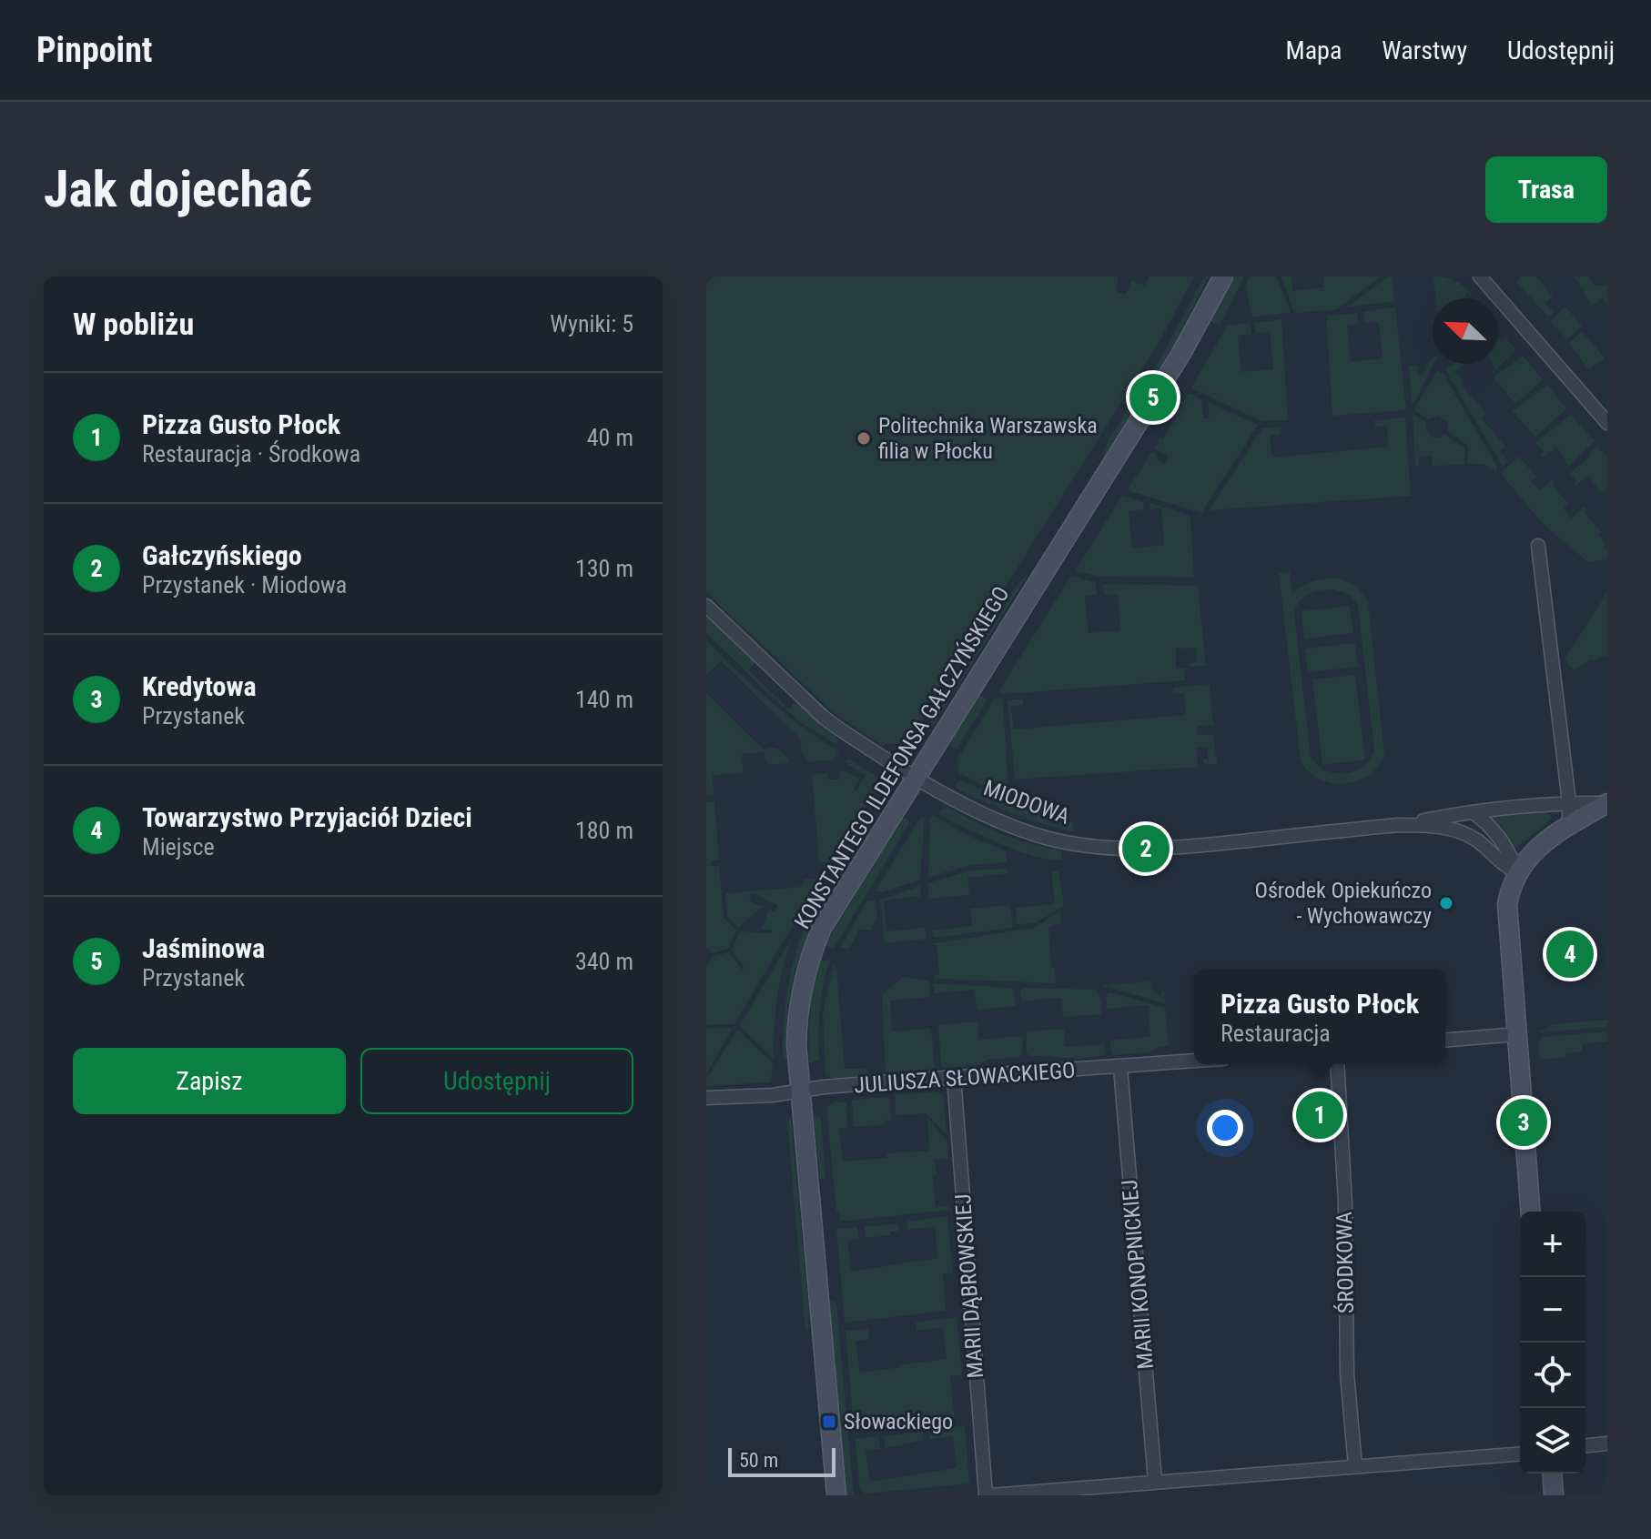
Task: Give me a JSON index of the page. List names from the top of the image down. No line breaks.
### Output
{"streets":{"street":["KONSTANTEGO ILDEFONSA GAŁCZYŃSKIEGO","MIODOWA","JULIUSZA SŁOWACKIEGO","ŚRODKOWA","MARII KONOPNICKIEJ","MARII DĄBROWSKIEJ"]},"crossings":[["KONSTANTEGO ILDEFONSA GAŁCZYŃSKIEGO","MIODOWA"],["KONSTANTEGO ILDEFONSA GAŁCZYŃSKIEGO","JULIUSZA SŁOWACKIEGO"],["JULIUSZA SŁOWACKIEGO","MARII KONOPNICKIEJ"],["JULIUSZA SŁOWACKIEGO","MARII DĄBROWSKIEJ"]],"places":{"other":["Politechnika Warszawska filia w Płocku","Ośrodek Opiekuńczo - Wychowawczy"],"transit":["Słowackiego"]},"scale_bar":"50 m","north":"top left","page":{"header":"Pinpoint","nav":["Mapa","Warstwy","Udostępnij"],"buttons":["Trasa",["Zapisz","Udostępnij"]],"title":"Jak dojechać","heading":["W pobliżu","Wyniki: 5"],"pins":["5","2","4","1","3"],"list":[{"mark":"1","name":"Pizza Gusto Płock","note":"Restauracja · Środkowa","value":"40 m"},{"mark":"2","name":"Gałczyńskiego","note":"Przystanek · Miodowa","value":"130 m"},{"mark":"3","name":"Kredytowa","note":"Przystanek","value":"140 m"},{"mark":"4","name":"Towarzystwo Przyjaciół Dzieci","note":"Miejsce","value":"180 m"},{"mark":"5","name":"Jaśminowa","note":"Przystanek","value":"340 m"}],"popup":["Pizza Gusto Płock","Restauracja"],"map_buttons":["+","−"],"scale":"50 m"}}
